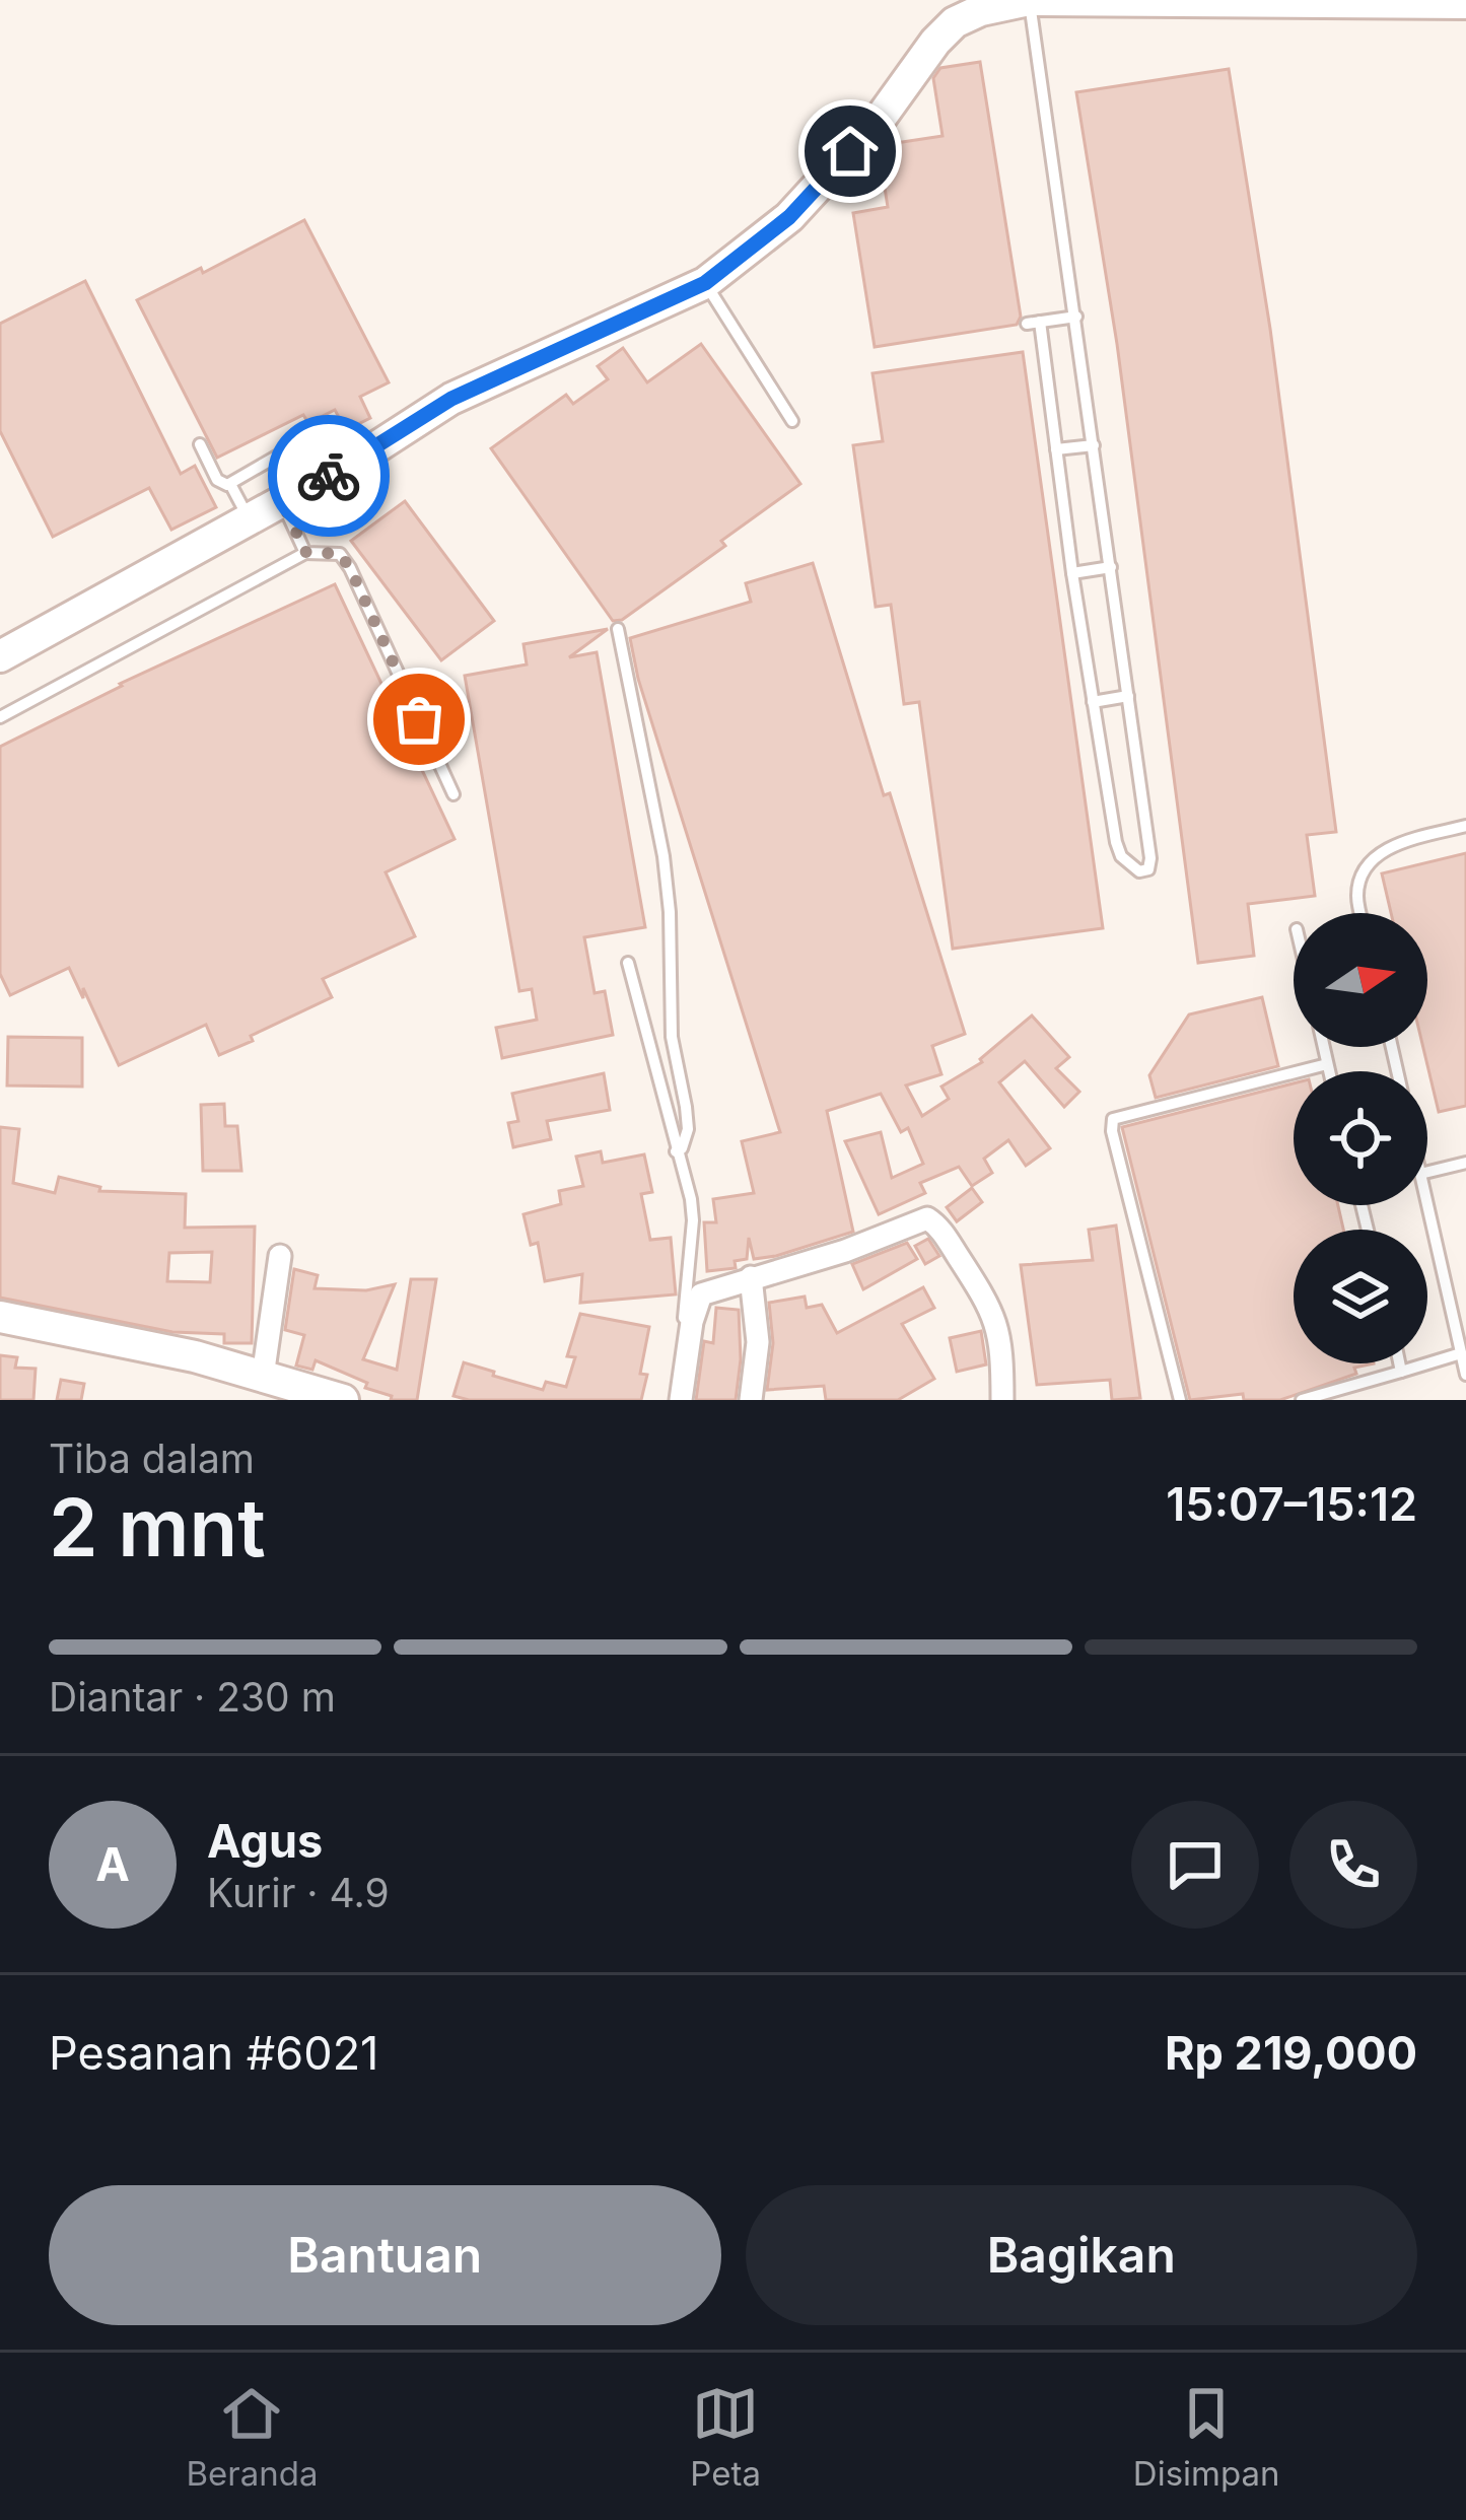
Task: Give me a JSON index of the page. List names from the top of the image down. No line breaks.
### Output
{"north":"right","page":{"heading":["2 mnt","Tiba dalam","15:07–15:12"],"panel":["Agus","Kurir · 4.9","Pesanan #6021","Rp 219,000"],"bar":"Diantar · 230 m","round":"A","buttons":["Bantuan","Bagikan"],"tabs":["Beranda","Peta","Disimpan"]}}
